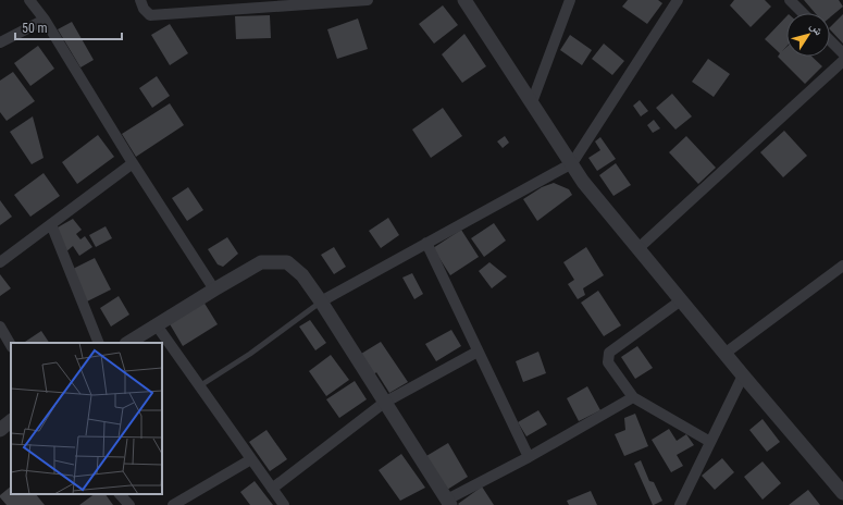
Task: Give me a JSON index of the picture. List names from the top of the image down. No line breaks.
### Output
{"scale_bar":"50 m","north":"top right"}
